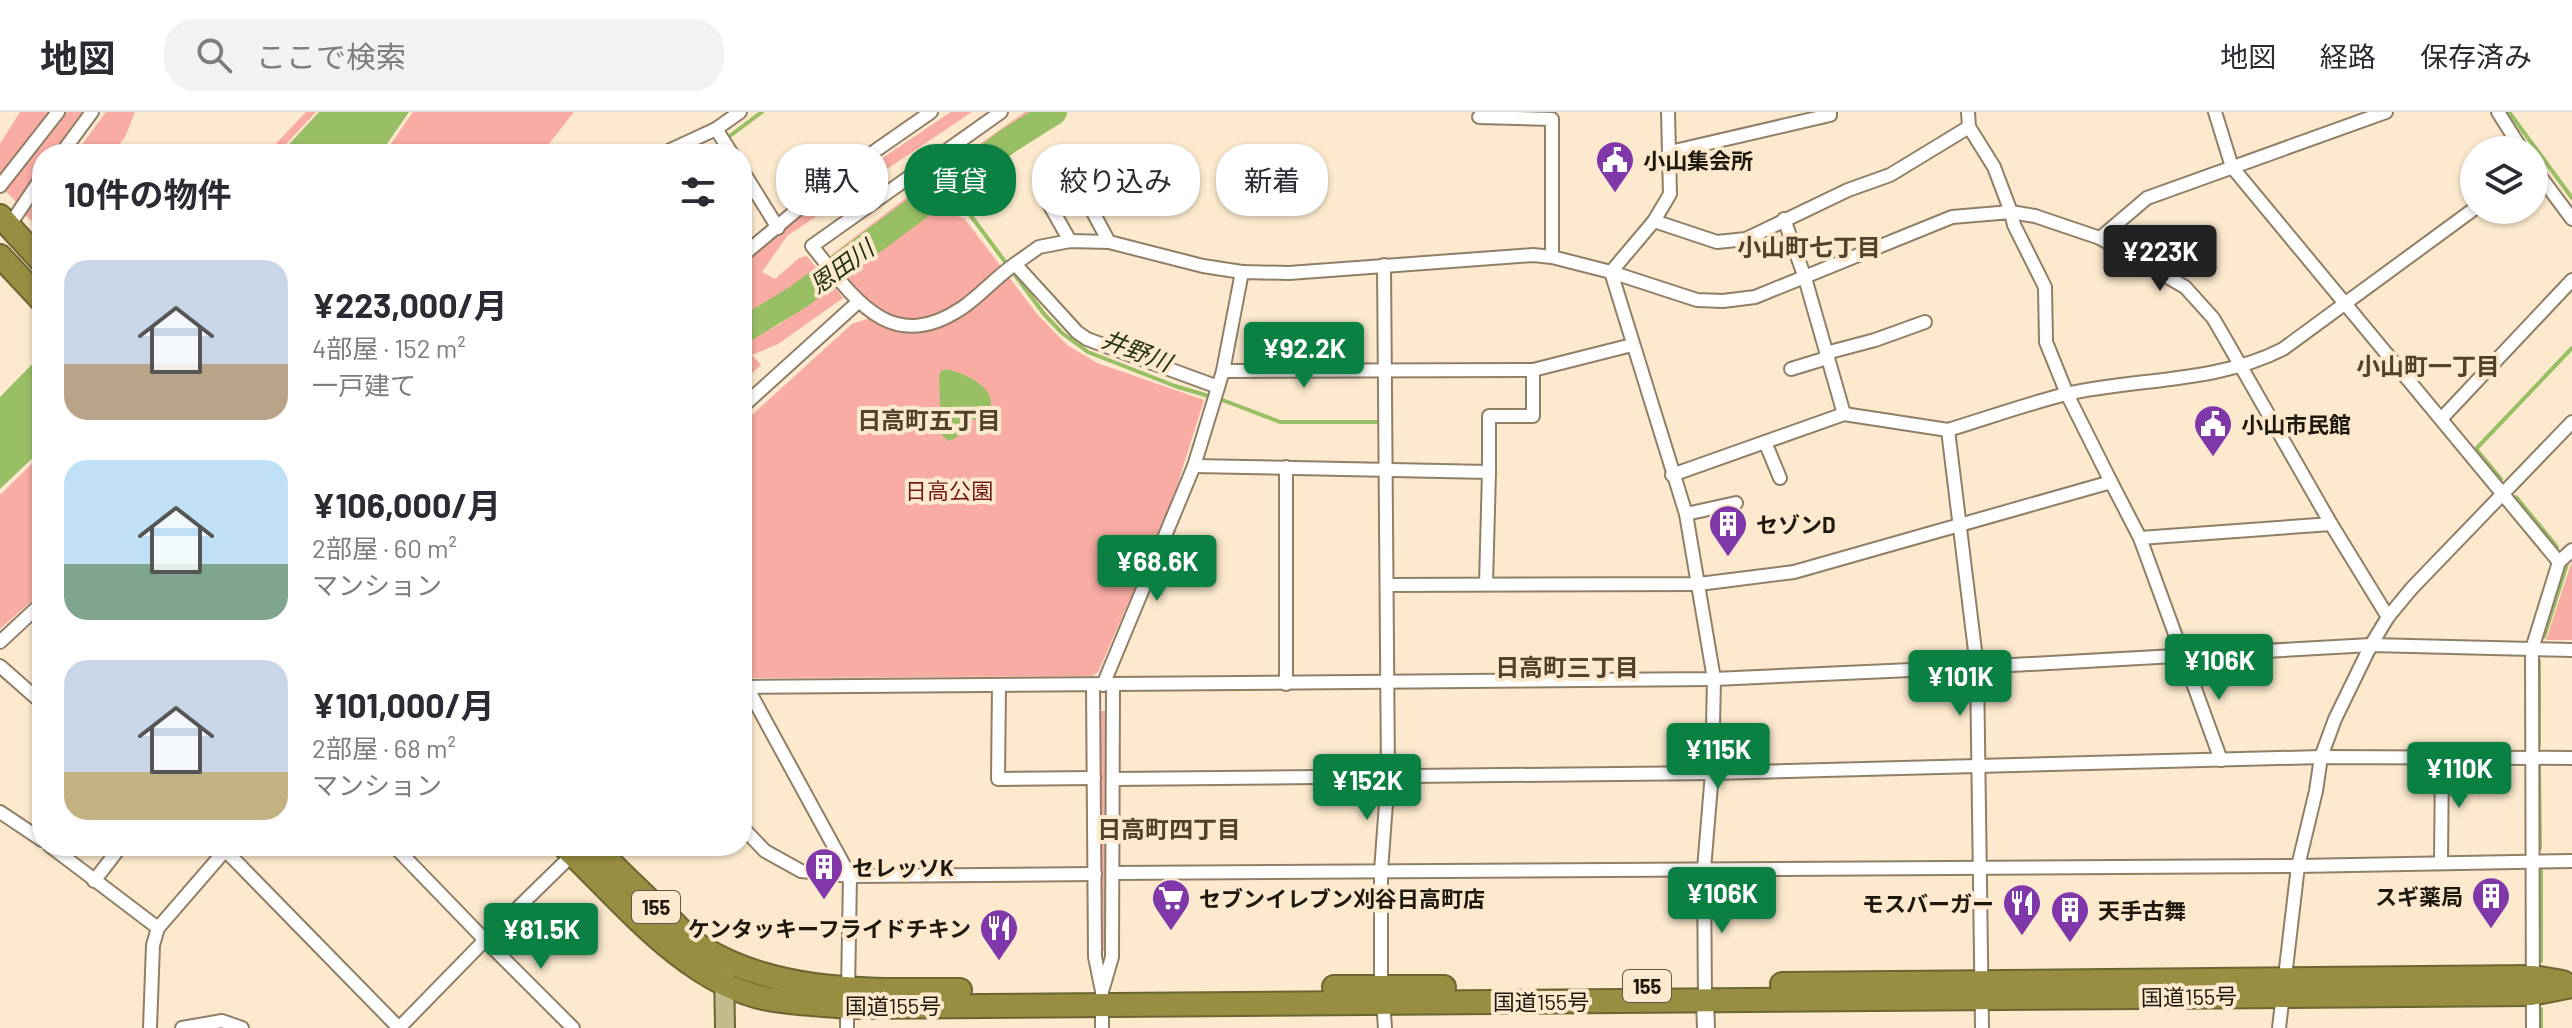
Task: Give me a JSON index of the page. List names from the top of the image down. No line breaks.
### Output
{"streets":{"highway":["155","国道155号"]},"districts":["小山町七丁目","小山町一丁目","日高町五丁目","日高町三丁目","日高町四丁目"],"water":["恩田川","井野川"],"parks":["日高公園"],"places":{"public building":["小山集会所","小山市民館"],"building":["セゾンD","セレッソK","スギ薬局","天手古舞"],"supermarket":["セブンイレブン刈谷日高町店"],"restaurant":["モスバーガー","ケンタッキーフライドチキン"]},"page":{"header":"地図","search":"ここで検索","nav":["地図","経路","保存済み"],"chip":["購入","賃貸","絞り込み","新着"],"heading":"10件の物件","price":["¥223K","¥92.2K","¥68.6K","¥106K","¥101K","¥115K","¥110K","¥152K","¥106K","¥81.5K"],"list":[{"name":"¥223,000/月","note":"4部屋 · 152 m² · 一戸建て"},{"name":"¥106,000/月","note":"2部屋 · 60 m² · マンション"},{"name":"¥101,000/月","note":"2部屋 · 68 m² · マンション"}]}}
